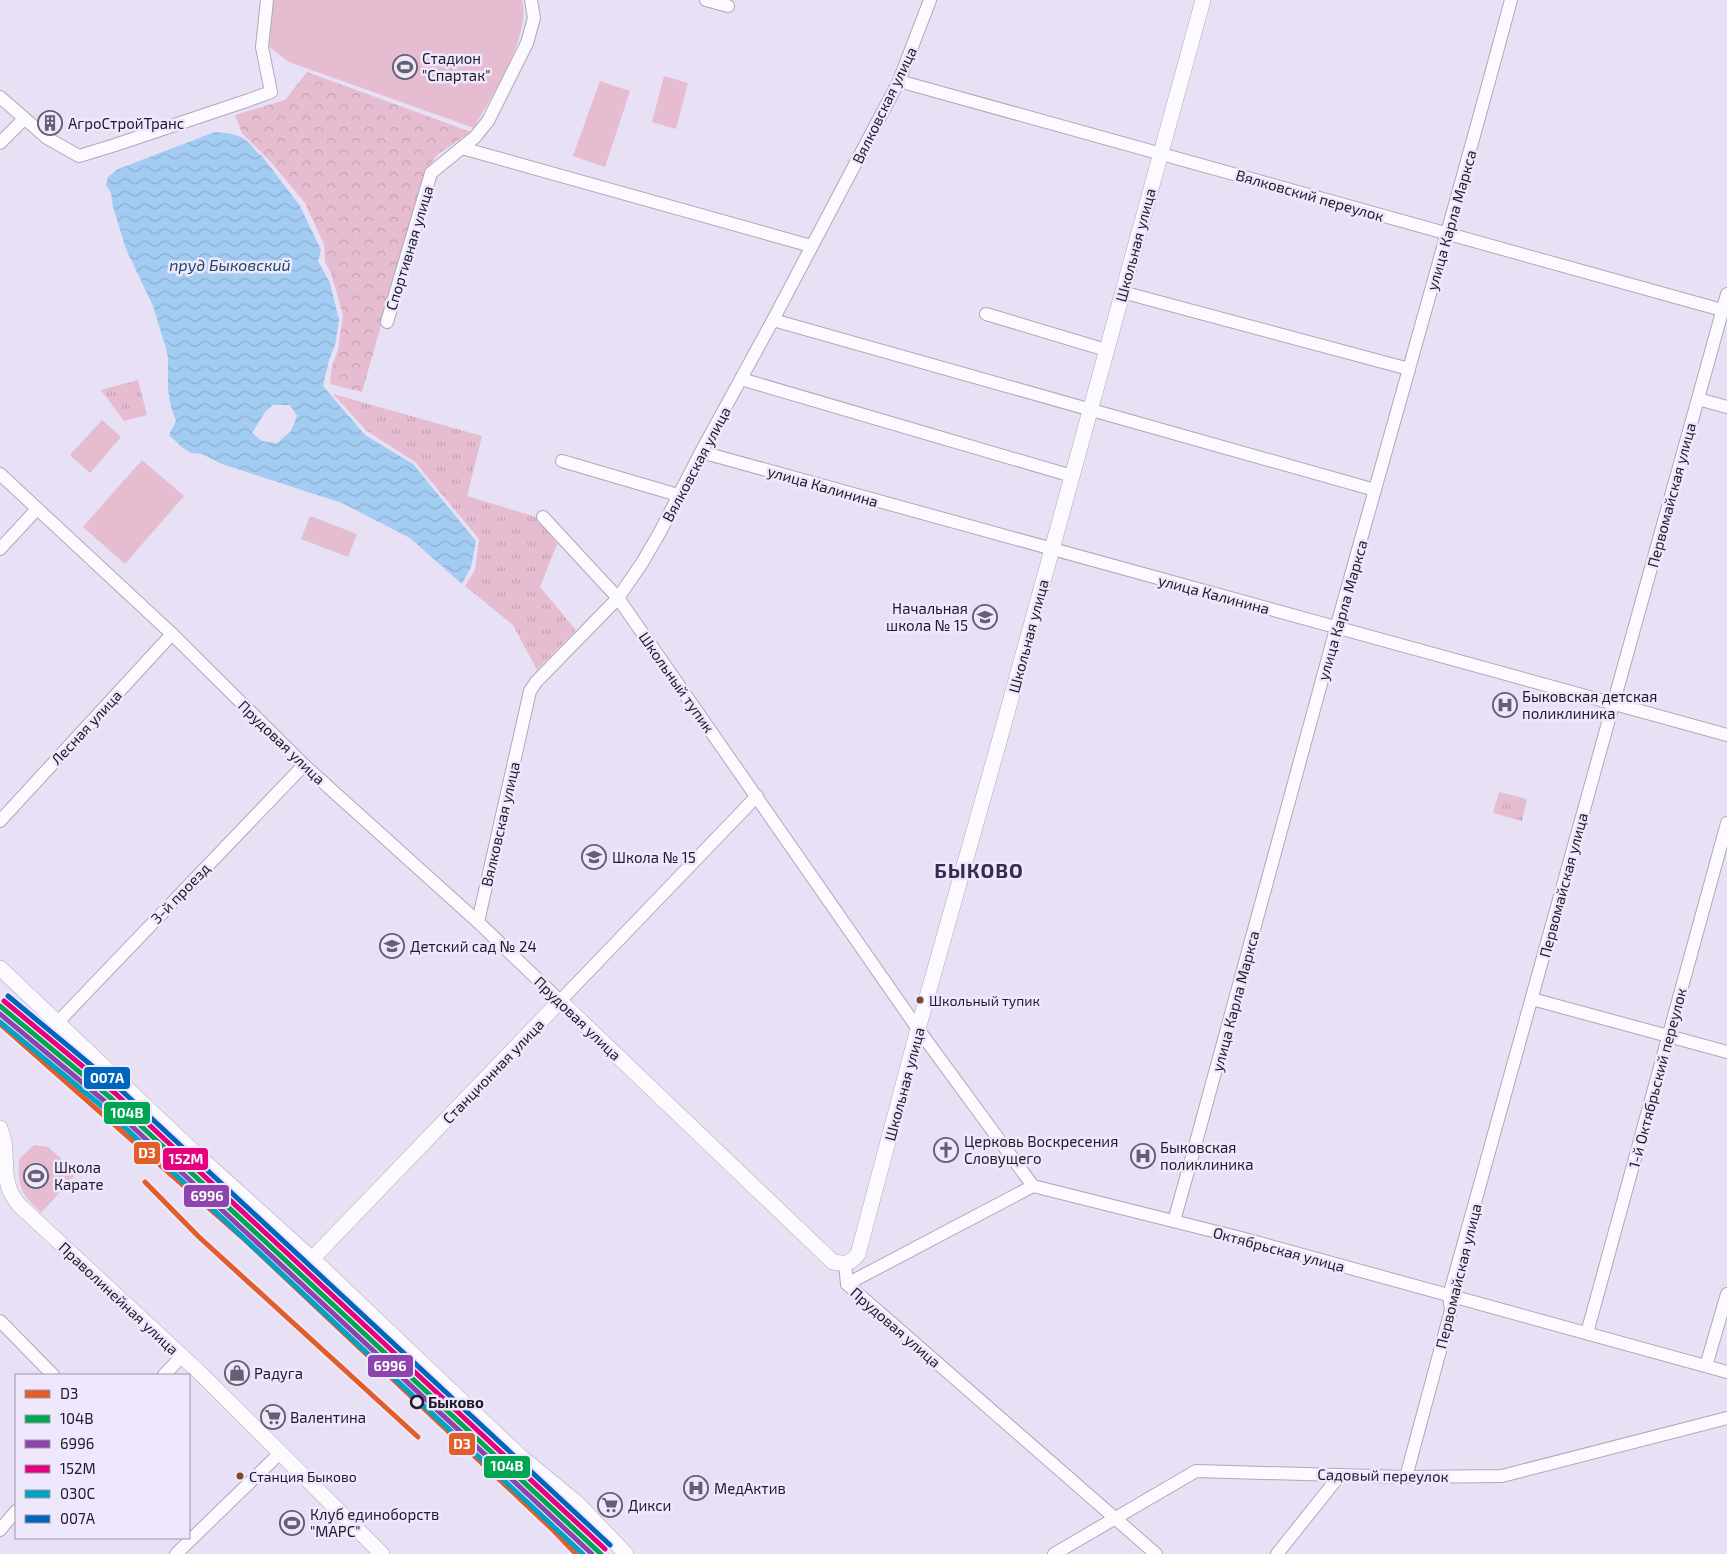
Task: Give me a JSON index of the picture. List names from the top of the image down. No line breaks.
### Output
{"streets":{"main road":["Школьная улица","Прудовая улица","Станционная улица","Праволинейная улица"],"street":["Вялковская улица","Вялковский переулок","улица Карла Маркса","Спортивная улица","улица Калинина","Первомайская улица","Школьный тупик","Лесная улица","3-й проезд","1-й Октябрьский переулок","Октябрьская улица","Садовый переулок"]},"crossings":[["Вялковская улица","Вялковский переулок"],["Вялковская улица","улица Калинина"],["Вялковская улица","Школьный тупик"],["Вялковская улица","Прудовая улица"],["Вялковский переулок","улица Карла Маркса"],["Вялковский переулок","Школьная улица"],["Вялковский переулок","Первомайская улица"],["улица Карла Маркса","улица Калинина"],["улица Карла Маркса","Октябрьская улица"],["Школьная улица","улица Калинина"],["Школьная улица","Школьный тупик"],["Школьная улица","Прудовая улица"],["улица Калинина","Первомайская улица"],["Первомайская улица","Октябрьская улица"],["Первомайская улица","Садовый переулок"],["Школьный тупик","Станционная улица"],["Школьный тупик","Октябрьская улица"],["Лесная улица","Прудовая улица"],["Прудовая улица","3-й проезд"],["Прудовая улица","Станционная улица"],["Прудовая улица","Садовый переулок"],["1-й Октябрьский переулок","Октябрьская улица"]],"districts":["БЫКОВО"],"water":["пруд Быковский"],"places":{"sports":["Стадион \"Спартак\"","Школа Карате","Клуб единоборств \"МАРС\""],"building":["АгроСтройТранс"],"school or university":["Начальная школа № 15","Школа № 15","Детский сад № 24"],"hospital":["Быковская детская поликлиника","Быковская поликлиника","МедАктив"],"other":["Школьный тупик","Быково","Станция Быково"],"church":["Церковь Воскресения Словущего"],"shop":["Радуга"],"supermarket":["Валентина","Дикси"]},"lines":["transit line 007А","transit line 152М","transit line 104В","transit line 6996","transit line 030C","transit line D3"],"legend":["D3","104В","6996","152М","030C","007А"]}
